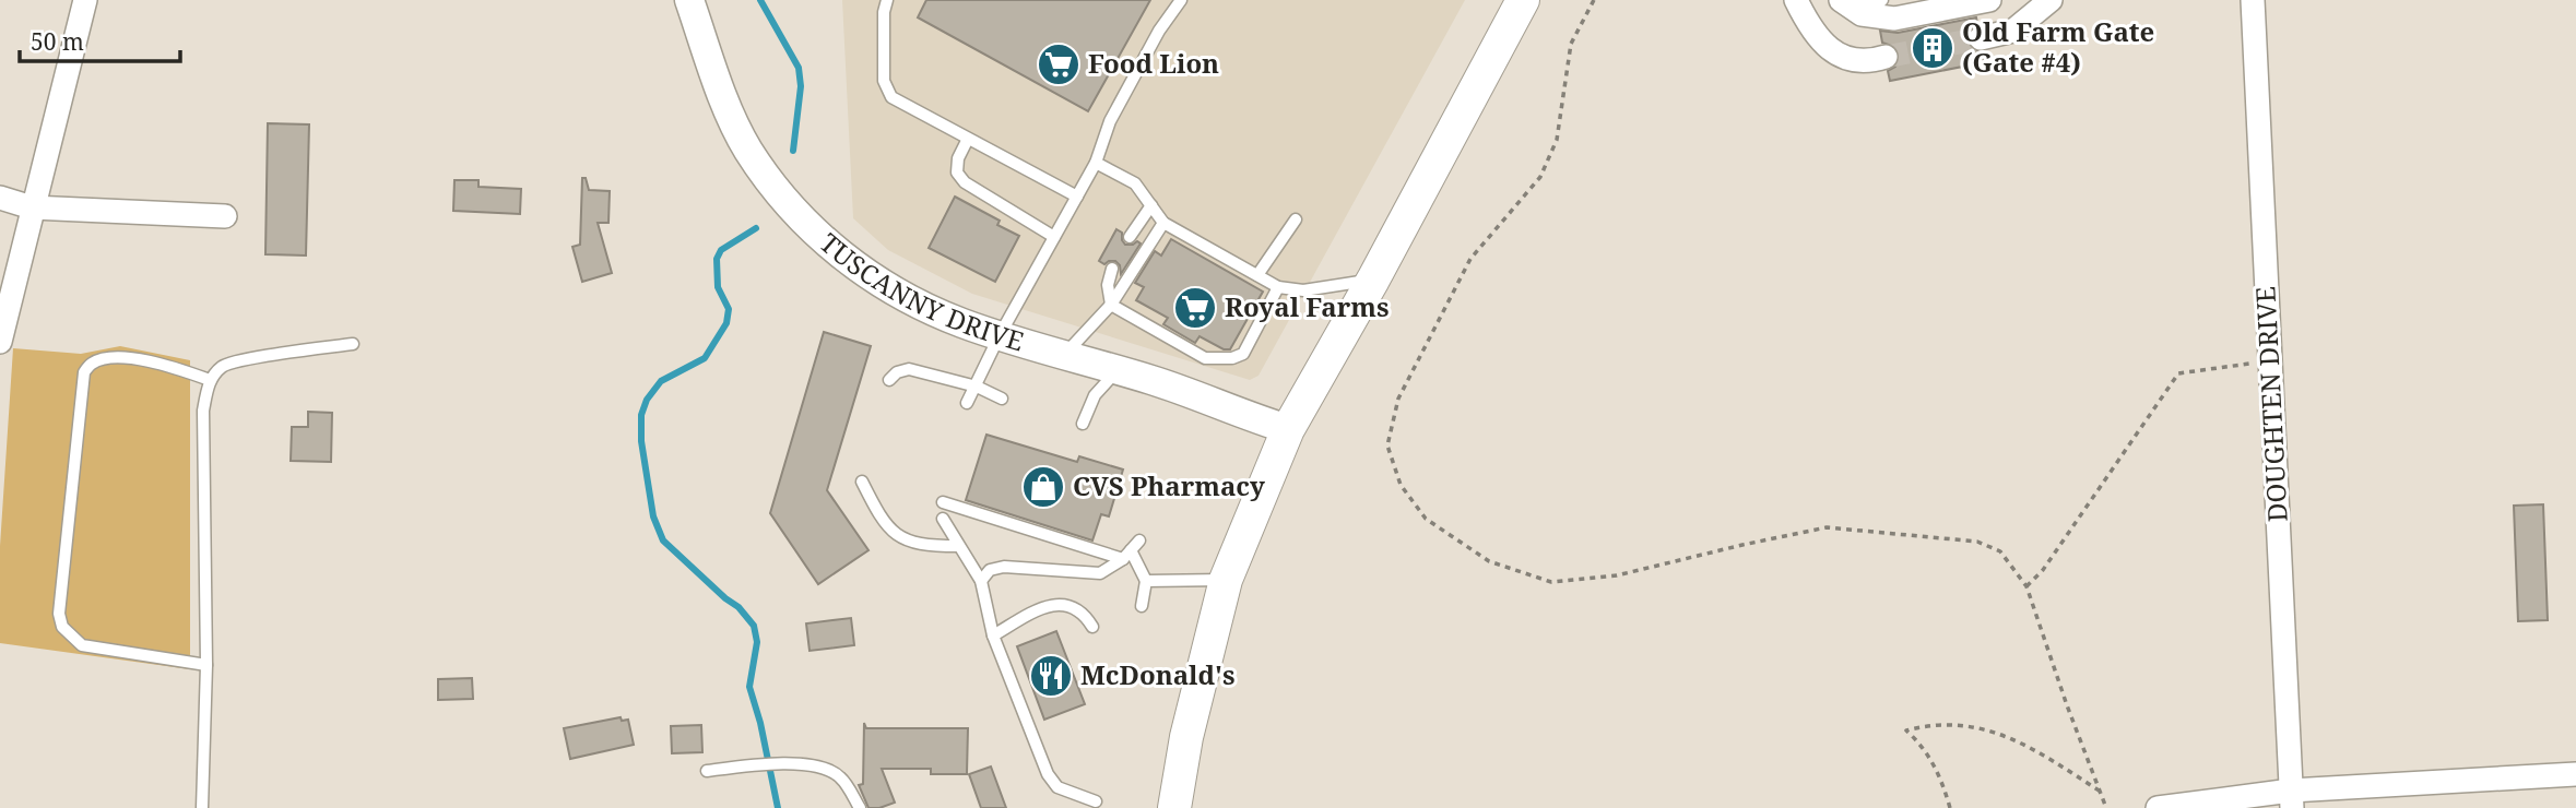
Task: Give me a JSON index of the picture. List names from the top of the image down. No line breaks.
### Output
{"streets":{"street":["TUSCANNY DRIVE","DOUGHTEN DRIVE"]},"places":{"building":["Old Farm Gate (Gate #4)"],"supermarket":["Food Lion","Royal Farms"],"shop":["CVS Pharmacy"],"restaurant":["McDonald's"]},"scale_bar":"50 m"}
